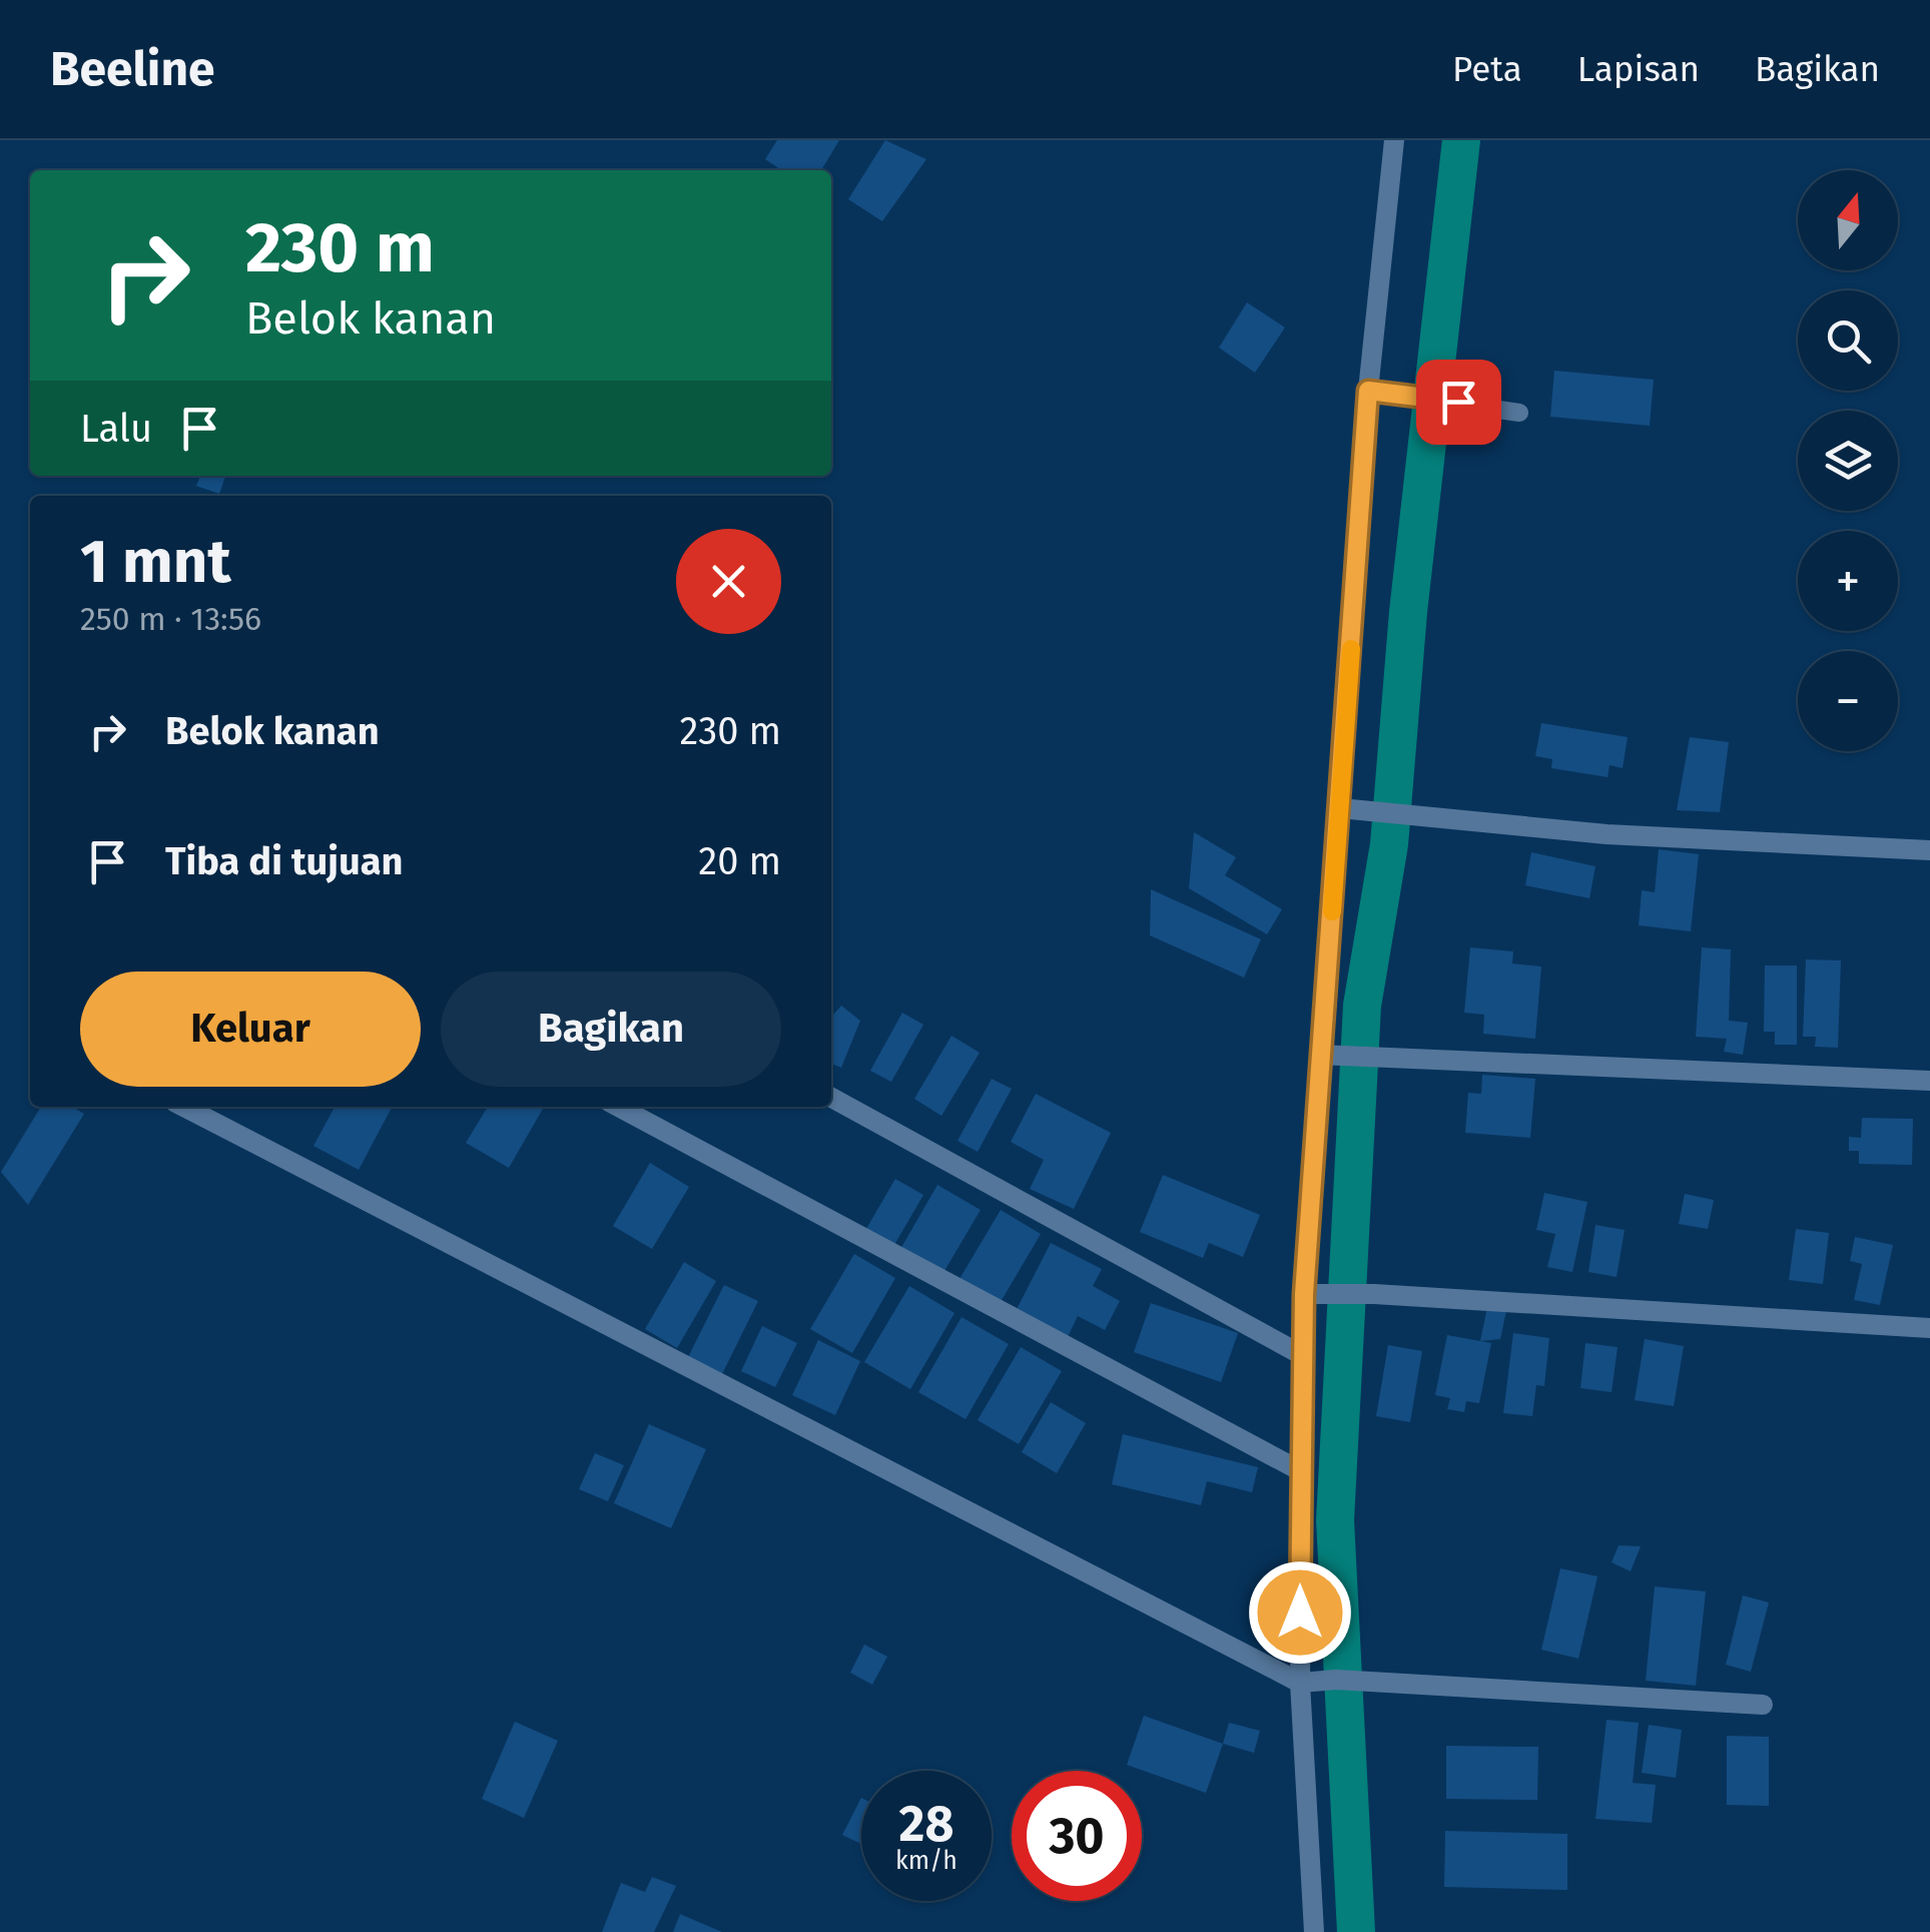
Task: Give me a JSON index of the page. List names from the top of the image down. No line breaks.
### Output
{"north":"top","page":{"header":"Beeline","nav":["Peta","Lapisan","Bagikan"],"map_buttons":["+","−"],"turn":["230 m","Belok kanan"],"then":"Lalu","heading":["1 mnt","250 m · 13:56"],"list":[{"name":"Belok kanan","value":"230 m"},{"name":"Tiba di tujuan","value":"20 m"}],"buttons":["Keluar","Bagikan"],"speed":"28 km/h","limit":"30"}}
